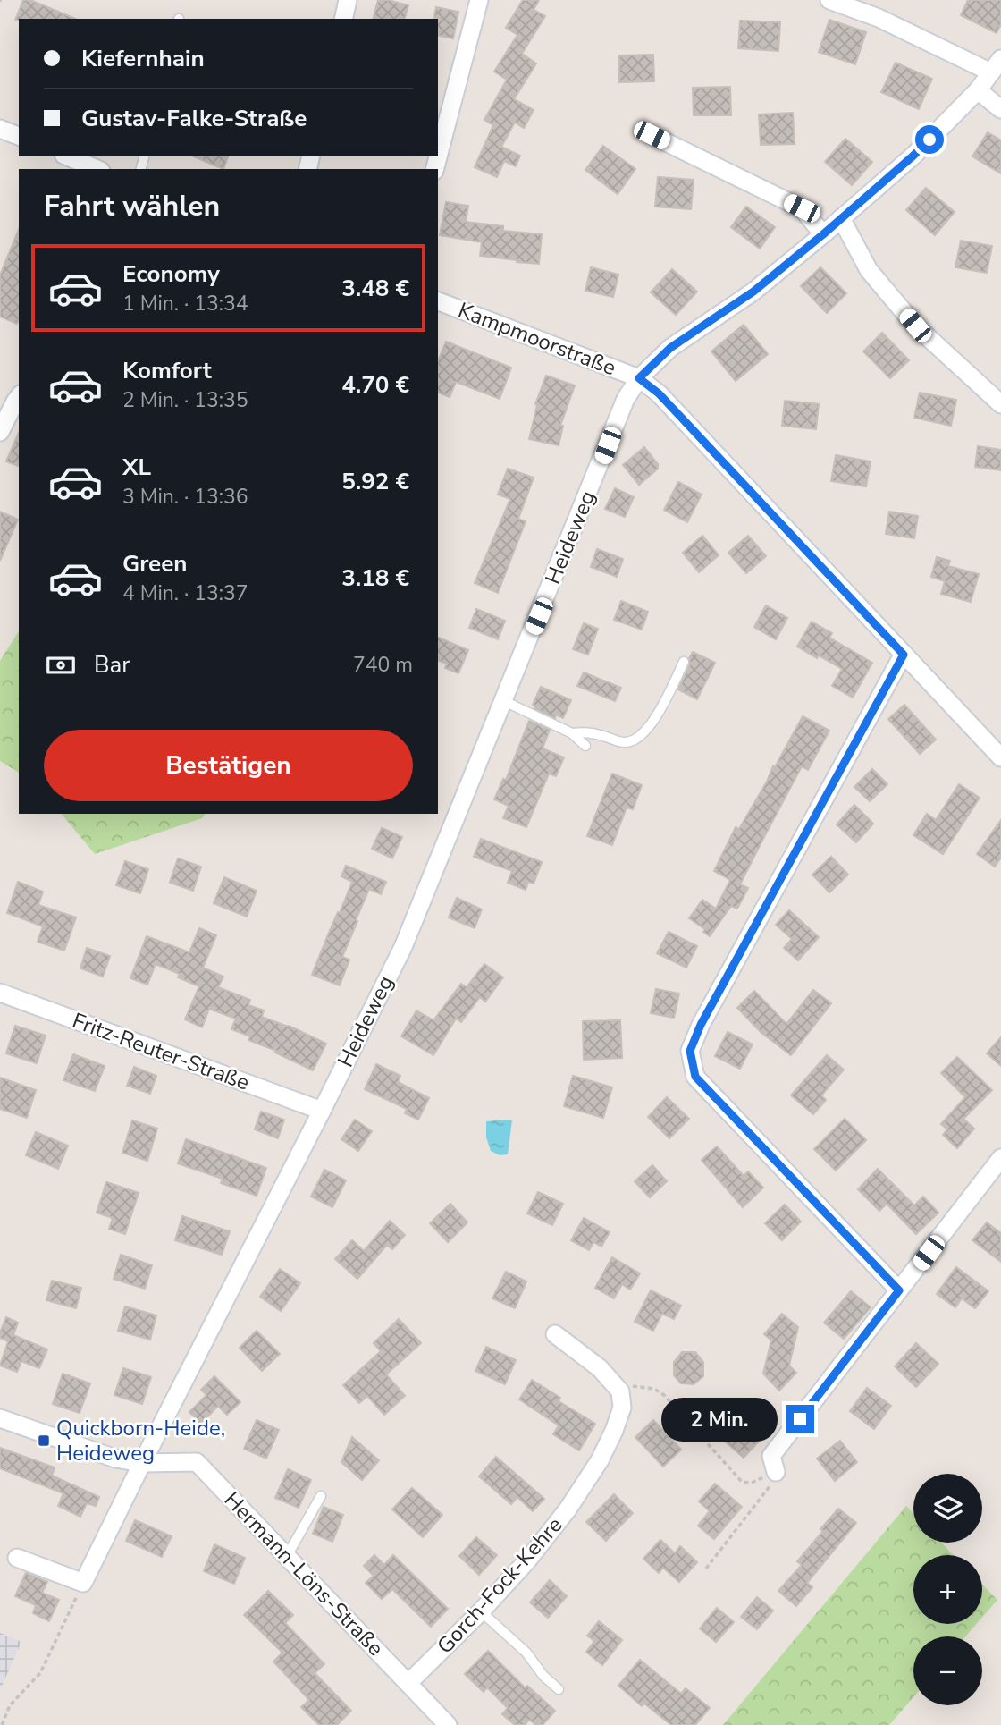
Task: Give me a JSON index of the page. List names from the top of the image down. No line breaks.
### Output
{"streets":{"street":["Kampmoorstraße","Heideweg","Fritz-Reuter-Straße","Hermann-Löns-Straße","Gorch-Fock-Kehre"]},"crossings":[["Kampmoorstraße","Heideweg"],["Heideweg","Fritz-Reuter-Straße"],["Heideweg","Hermann-Löns-Straße"],["Hermann-Löns-Straße","Gorch-Fock-Kehre"]],"places":{"transit":["Quickborn-Heide, Heideweg"]},"page":{"banner":["Kiefernhain","Gustav-Falke-Straße"],"heading":"Fahrt wählen","list":[{"name":"Economy","note":"1 Min. · 13:34","value":"3.48 €"},{"name":"Komfort","note":"2 Min. · 13:35","value":"4.70 €"},{"name":"XL","note":"3 Min. · 13:36","value":"5.92 €"},{"name":"Green","note":"4 Min. · 13:37","value":"3.18 €"}],"pay":["Bar","740 m"],"buttons":"Bestätigen","bubble":"2 Min.","map_buttons":["+","−"]}}
